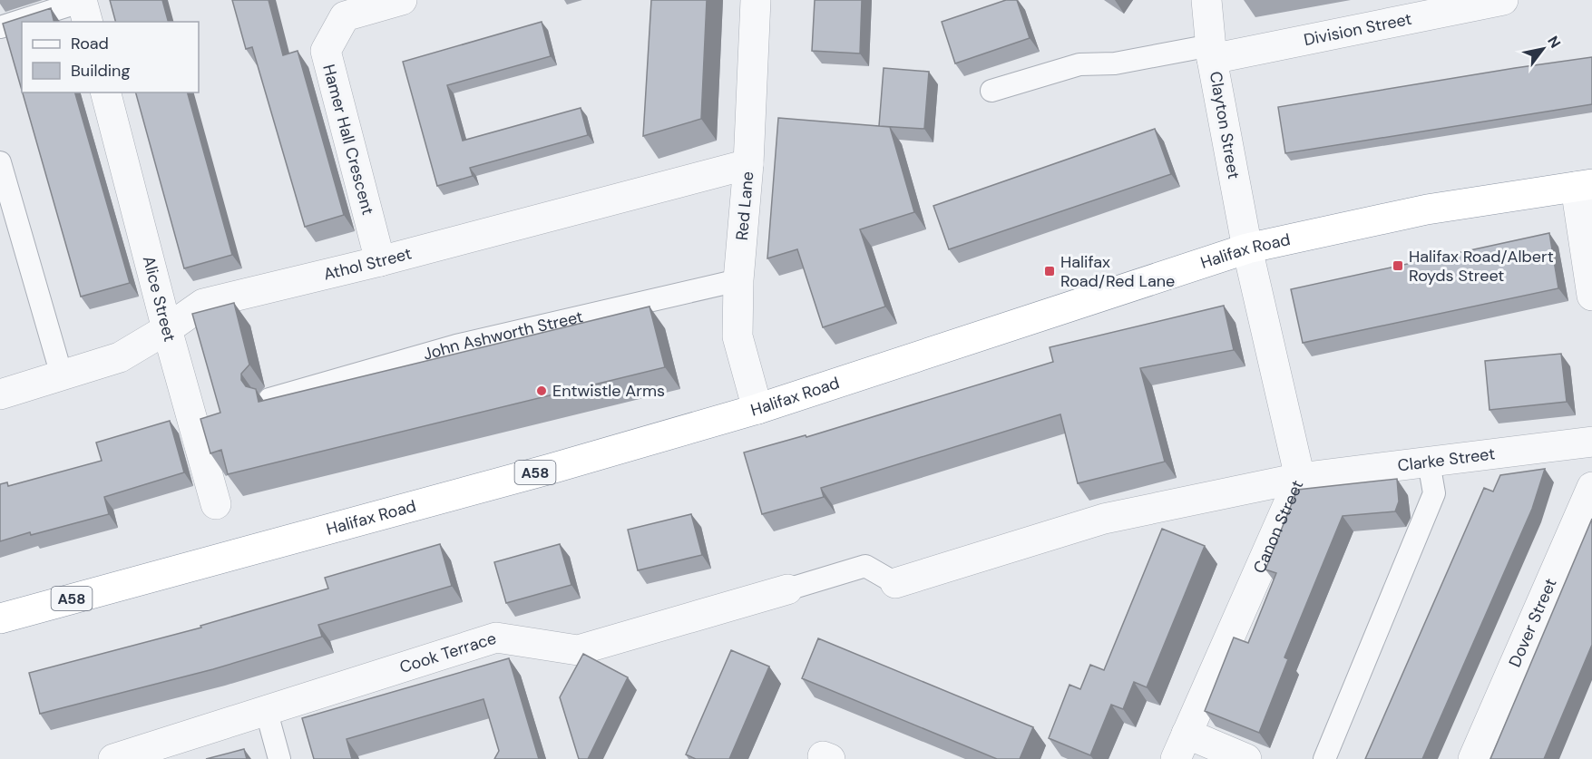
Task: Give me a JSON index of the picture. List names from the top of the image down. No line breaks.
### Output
{"streets":{"highway":["Halifax Road","A58"],"street":["Division Street","Clayton Street","Hamer Hall Crescent","Red Lane","Athol Street","Alice Street","Clarke Street","Canon Street","Dover Street","Cook Terrace"],"lane":["John Ashworth Street"]},"crossings":[["Division Street","Clayton Street"],["Clayton Street","Halifax Road"],["Clayton Street","Canon Street"],["Hamer Hall Crescent","Athol Street"],["Red Lane","Halifax Road"],["Red Lane","Athol Street"],["Red Lane","John Ashworth Street"],["Halifax Road","Canon Street"],["Athol Street","Alice Street"],["Clarke Street","Canon Street"]],"places":{"transit":["Halifax Road/Albert Royds Street","Halifax Road/Red Lane"],"other":["Entwistle Arms"]},"legend":["Road","Building"],"north":"top right"}
